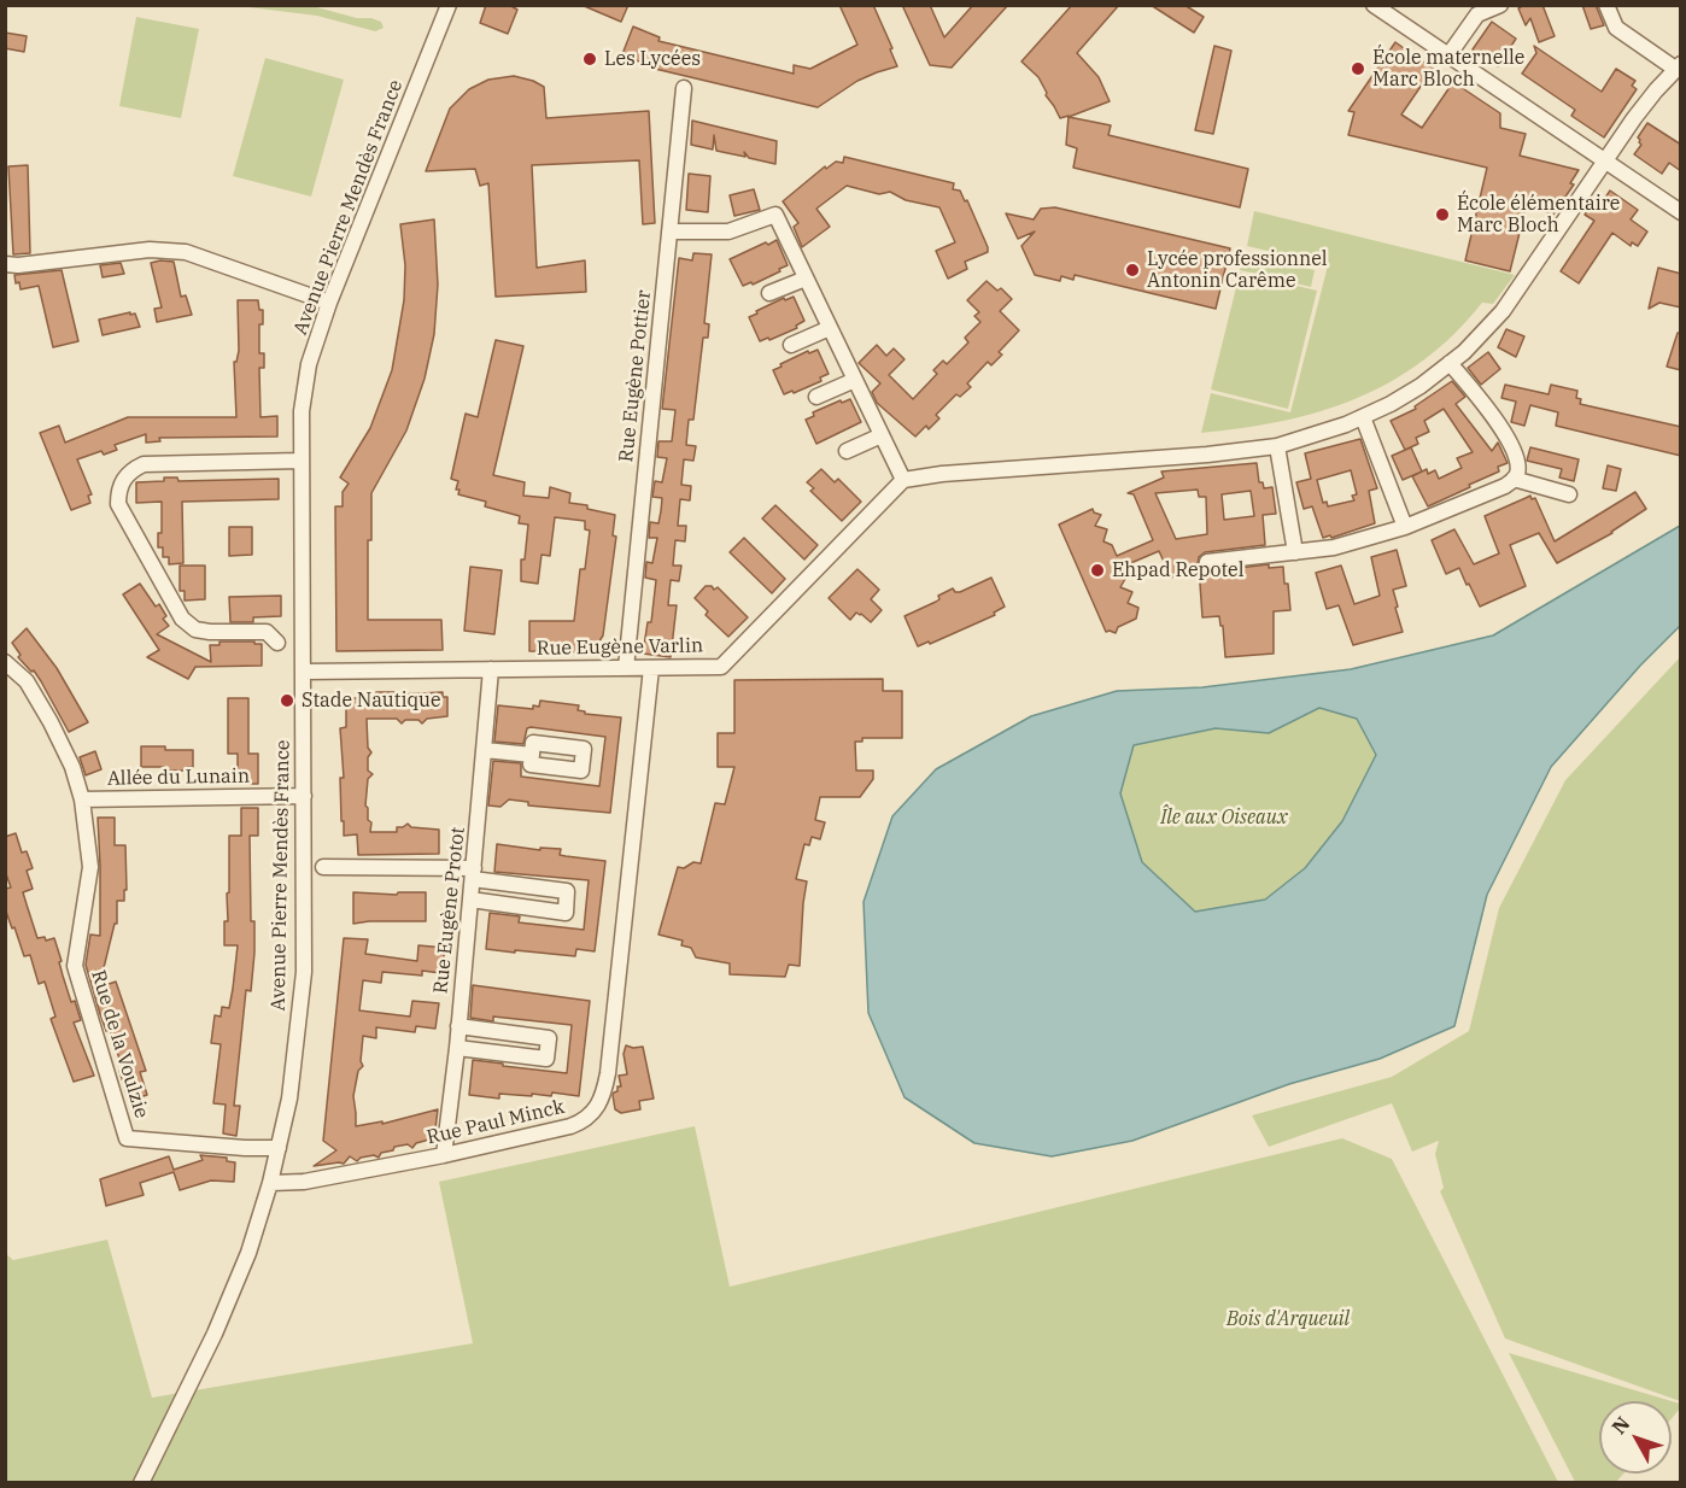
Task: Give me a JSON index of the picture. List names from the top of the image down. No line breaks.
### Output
{"streets":{"street":["Avenue Pierre Mendès France","Rue Eugène Pottier","Rue Eugène Varlin","Allée du Lunain","Rue Eugène Protot","Rue de la Voulzie","Rue Paul Minck"]},"crossings":[["Avenue Pierre Mendès France","Rue Eugène Varlin"],["Avenue Pierre Mendès France","Allée du Lunain"],["Avenue Pierre Mendès France","Rue de la Voulzie"],["Avenue Pierre Mendès France","Rue Paul Minck"],["Rue Eugène Pottier","Rue Eugène Varlin"],["Rue Eugène Varlin","Rue Eugène Protot"],["Rue Eugène Varlin","Rue Paul Minck"],["Allée du Lunain","Rue de la Voulzie"],["Rue Eugène Protot","Rue Paul Minck"]],"parks":["Île aux Oiseaux","Bois d'Arqueuil"],"places":["Les Lycées","École maternelle Marc Bloch","École élémentaire Marc Bloch","Lycée professionnel Antonin Carême","Ehpad Repotel","Stade Nautique"],"north":"top left"}
